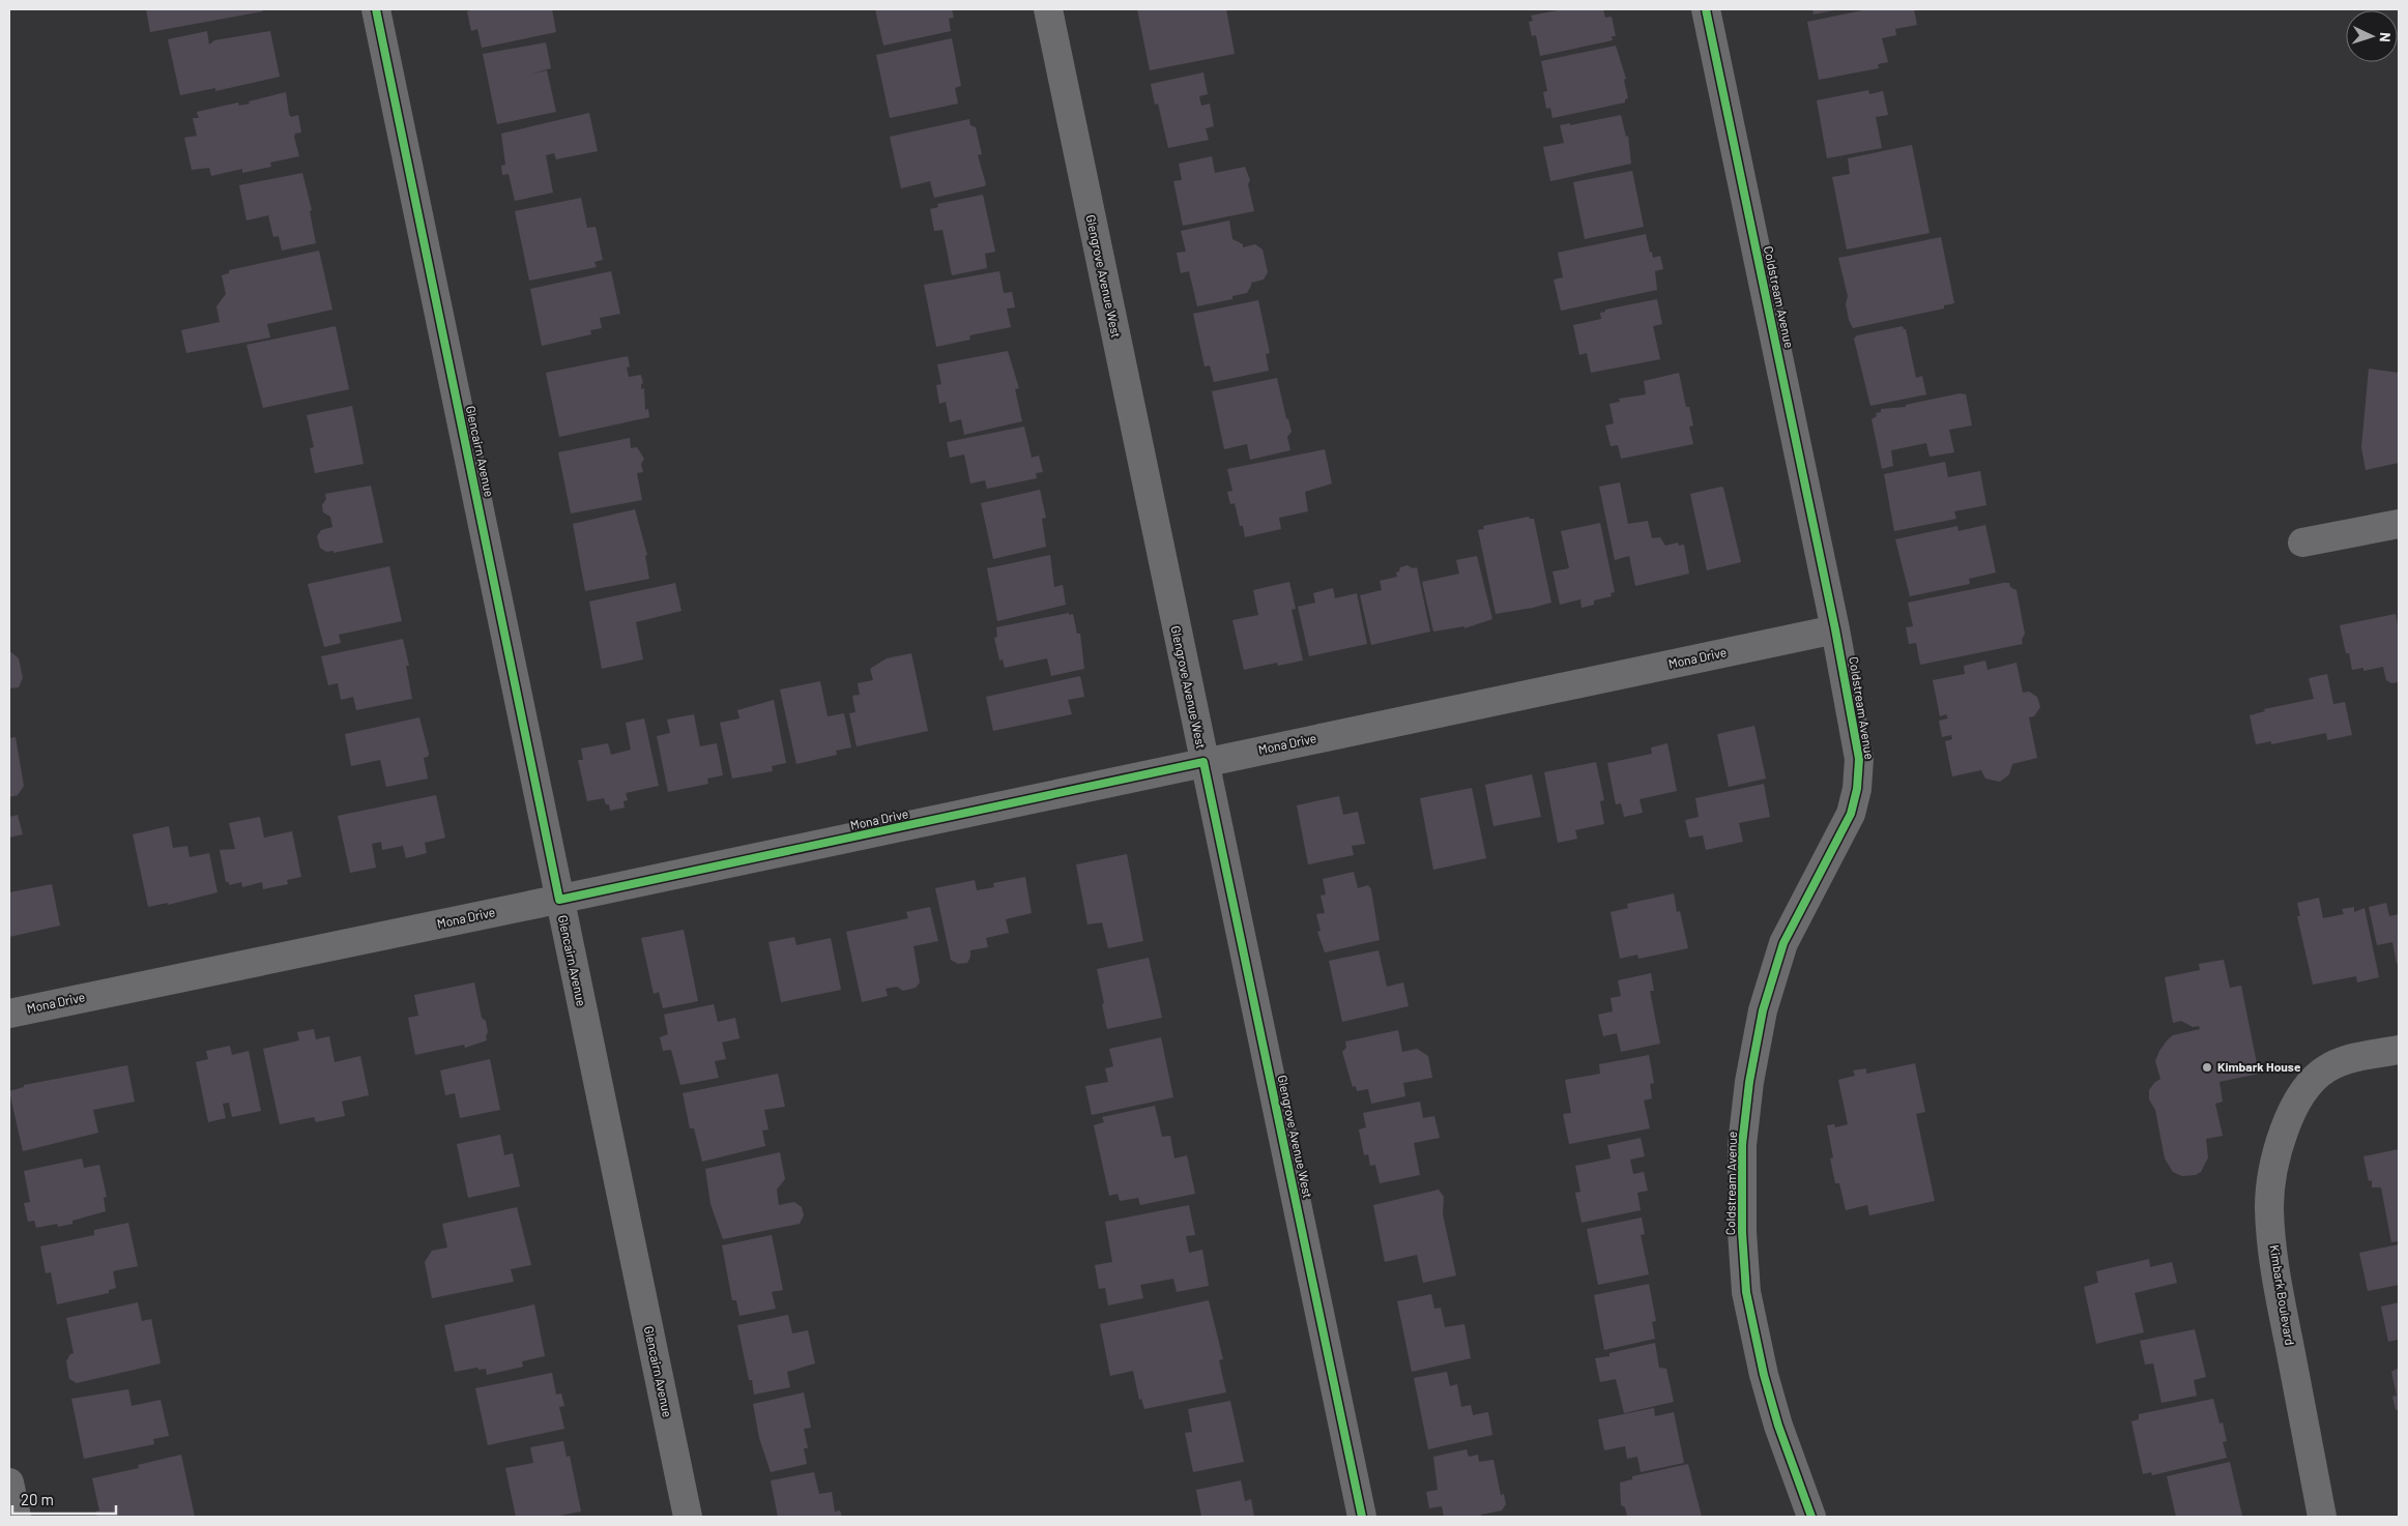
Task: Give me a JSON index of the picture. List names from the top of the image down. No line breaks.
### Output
{"streets":{"street":["Glengrove Avenue West","Coldstream Avenue","Glencairn Avenue","Mona Drive","Kimbark Boulevard"]},"crossings":[["Glengrove Avenue West","Mona Drive"],["Coldstream Avenue","Mona Drive"],["Glencairn Avenue","Mona Drive"]],"places":["Kimbark House"],"scale_bar":"20 m","north":"right"}
